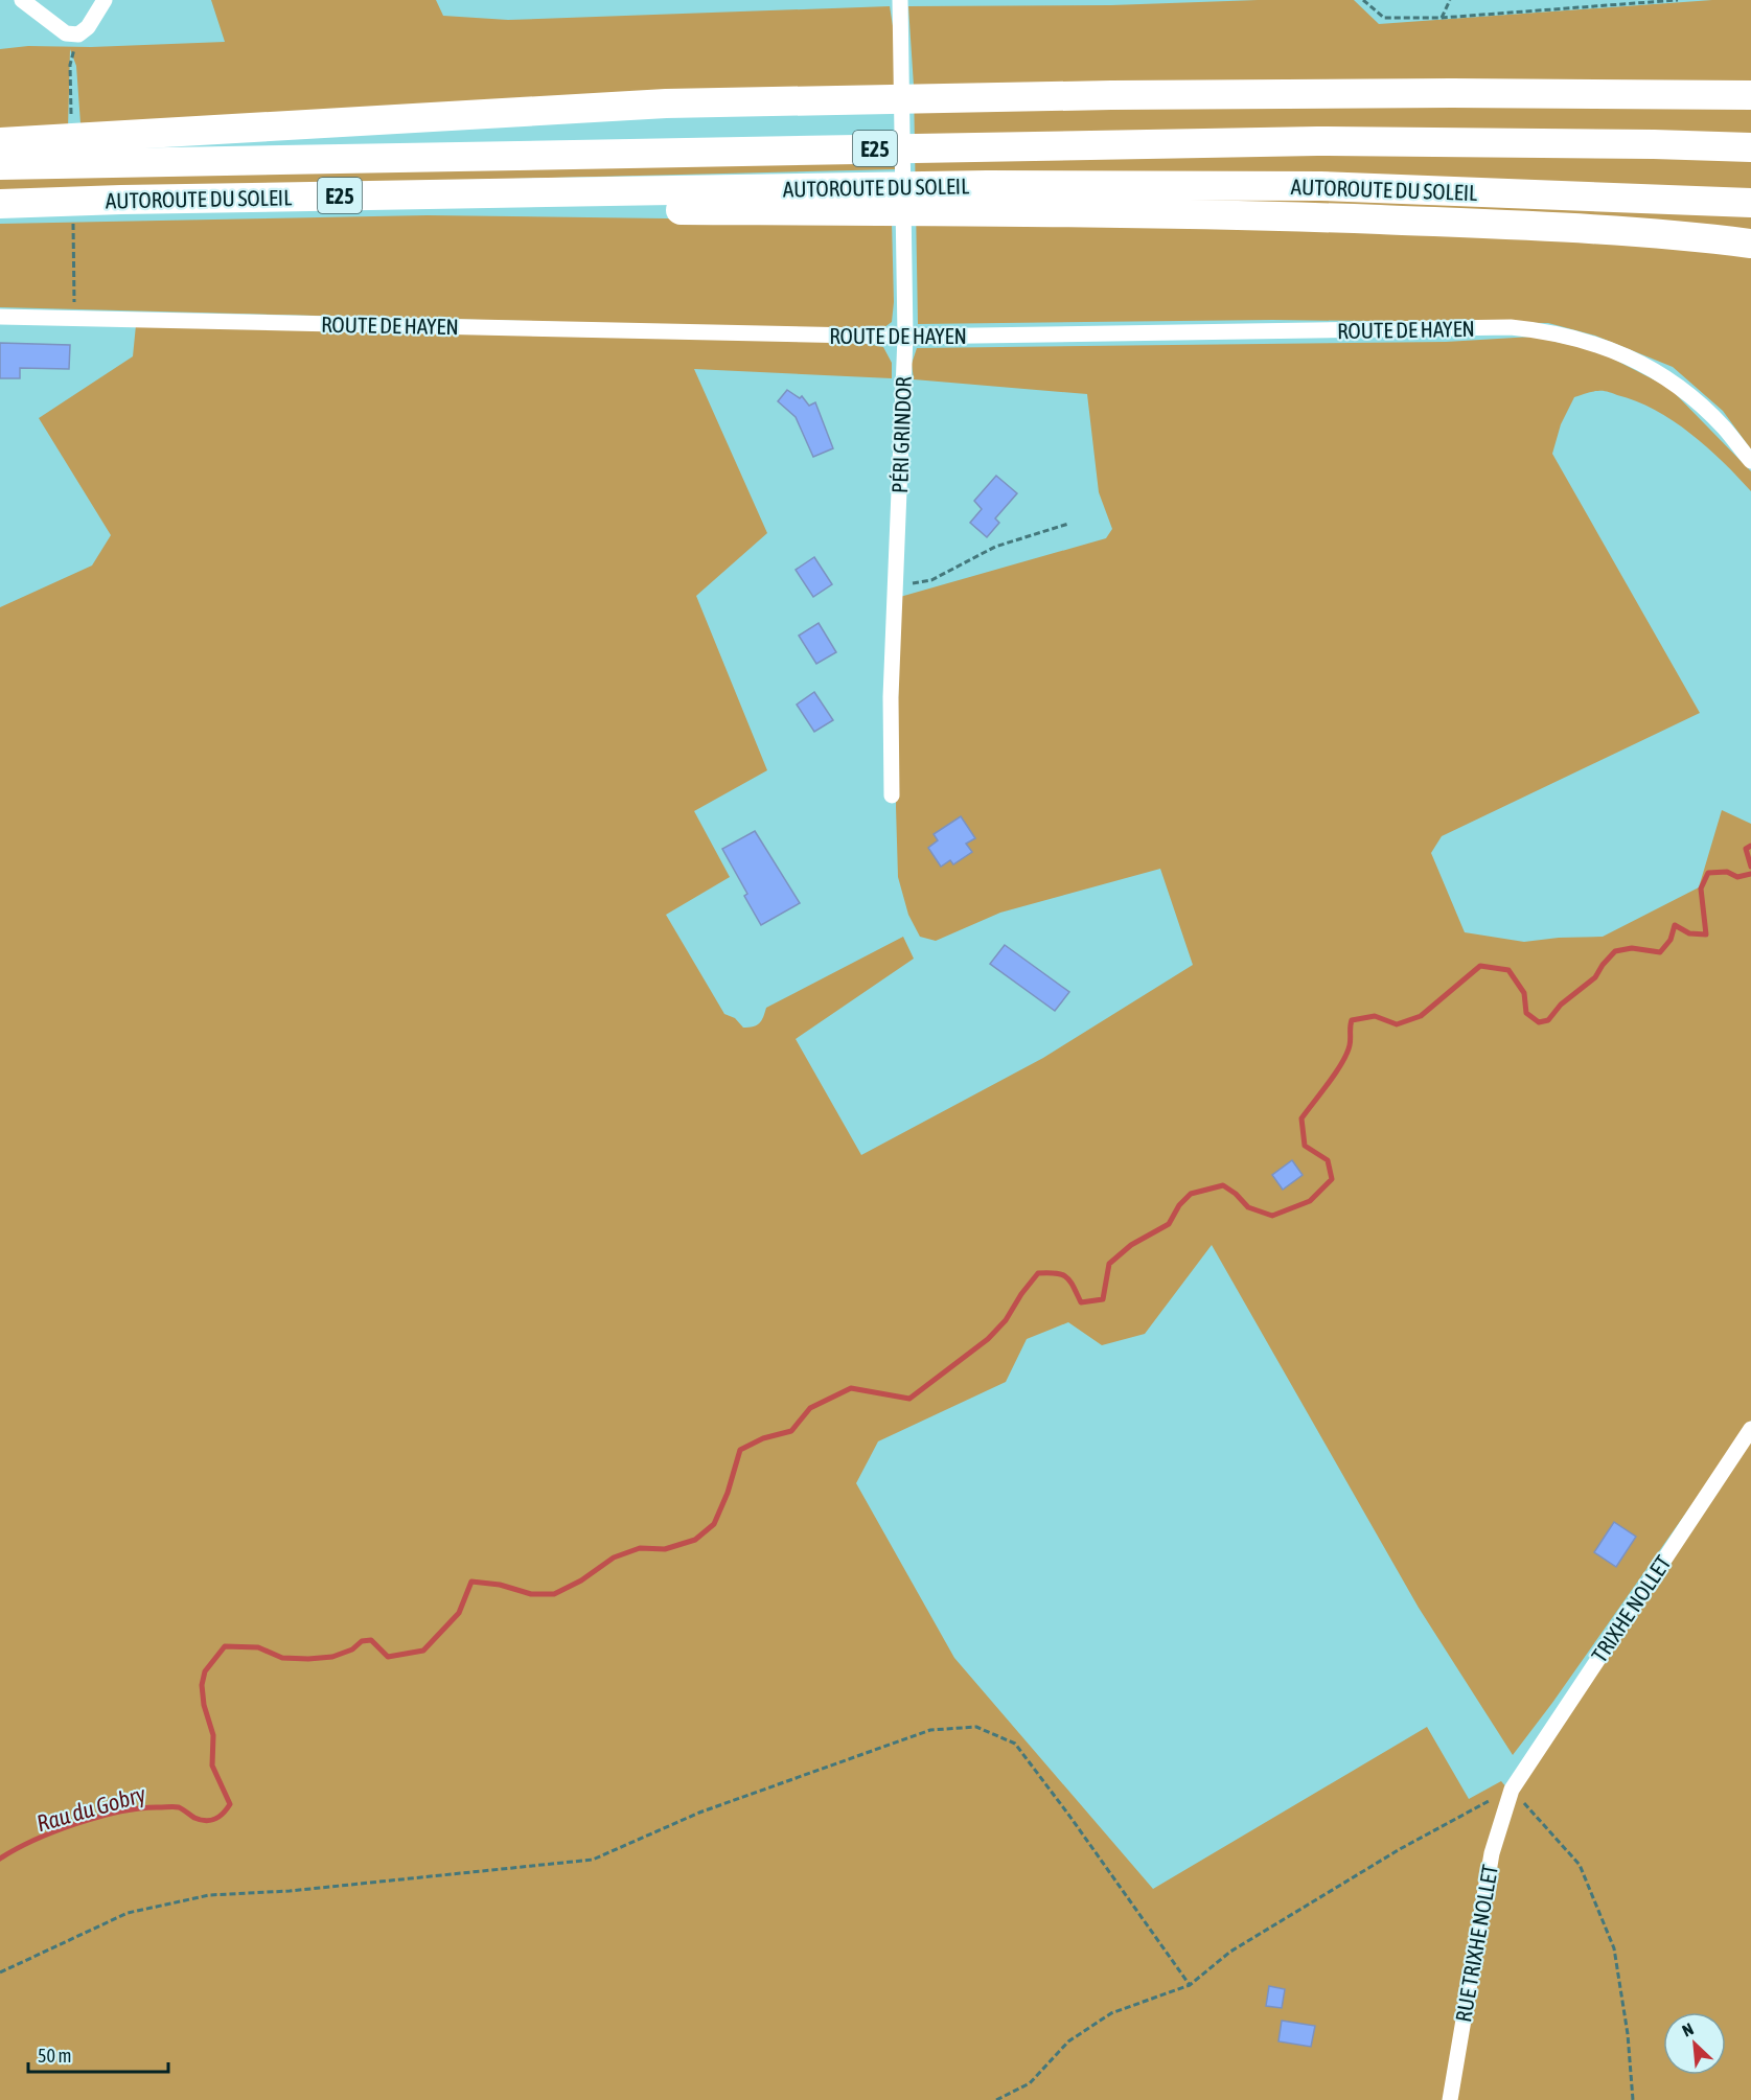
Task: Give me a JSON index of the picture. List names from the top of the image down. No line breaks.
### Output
{"streets":{"highway":["E25","AUTOROUTE DU SOLEIL"],"street":["ROUTE DE HAYEN","PÉRI GRINDOR","TRIXHE NOLLET","RUE TRIXHE NOLLET"]},"crossings":[["ROUTE DE HAYEN","PÉRI GRINDOR"],["TRIXHE NOLLET","RUE TRIXHE NOLLET"]],"water":["Rau du Gobry"],"scale_bar":"50 m","north":"top left"}
